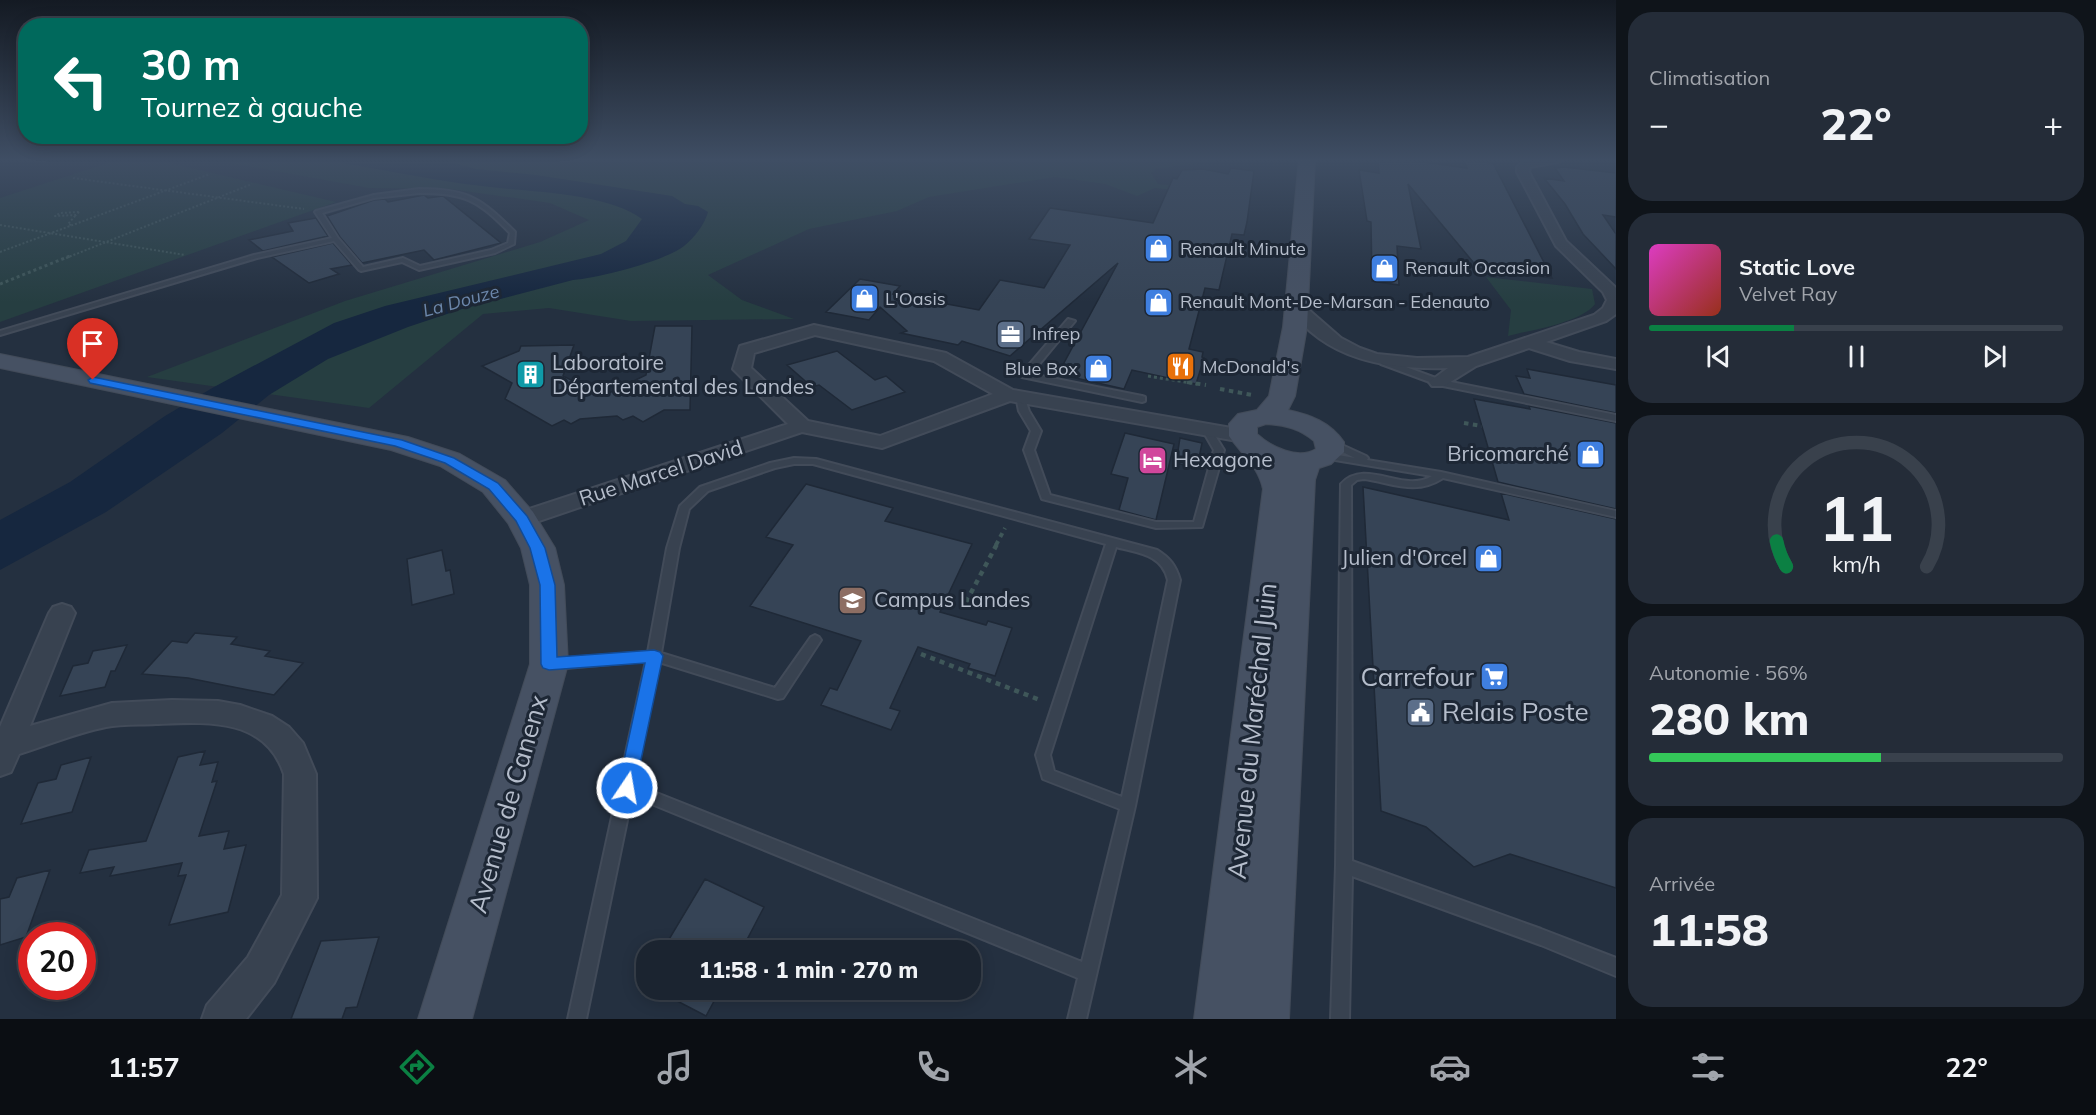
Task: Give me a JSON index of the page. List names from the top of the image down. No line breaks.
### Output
{"streets":{"main road":["Avenue du Maréchal Juin","Avenue de Canenx"],"street":["Rue Marcel David"]},"crossings":[["Rue Marcel David","Avenue de Canenx"]],"water":["La Douze"],"places":{"shop":["Renault Minute","Renault Occasion","L'Oasis","Renault Mont-De-Marsan - Edenauto","Blue Box","Bricomarché","Julien d'Orcel"],"office":["Infrep"],"restaurant":["McDonald's"],"building":["Laboratoire Départemental des Landes"],"hotel":["Hexagone"],"school or university":["Campus Landes"],"supermarket":["Carrefour"],"public building":["Relais Poste"]},"page":{"tile":["Climatisation",["Autonomie · 56%","280 km"],["Arrivée","11:58"]],"turn":["30 m","Tournez à gauche"],"heat":["−","22°","+"],"song":["Static Love","Velvet Ray"],"limit":"20","trip":"11:58 · 1 min · 270 m","tabs":["11:57","22°"],"gauge":["11","km/h"]}}
